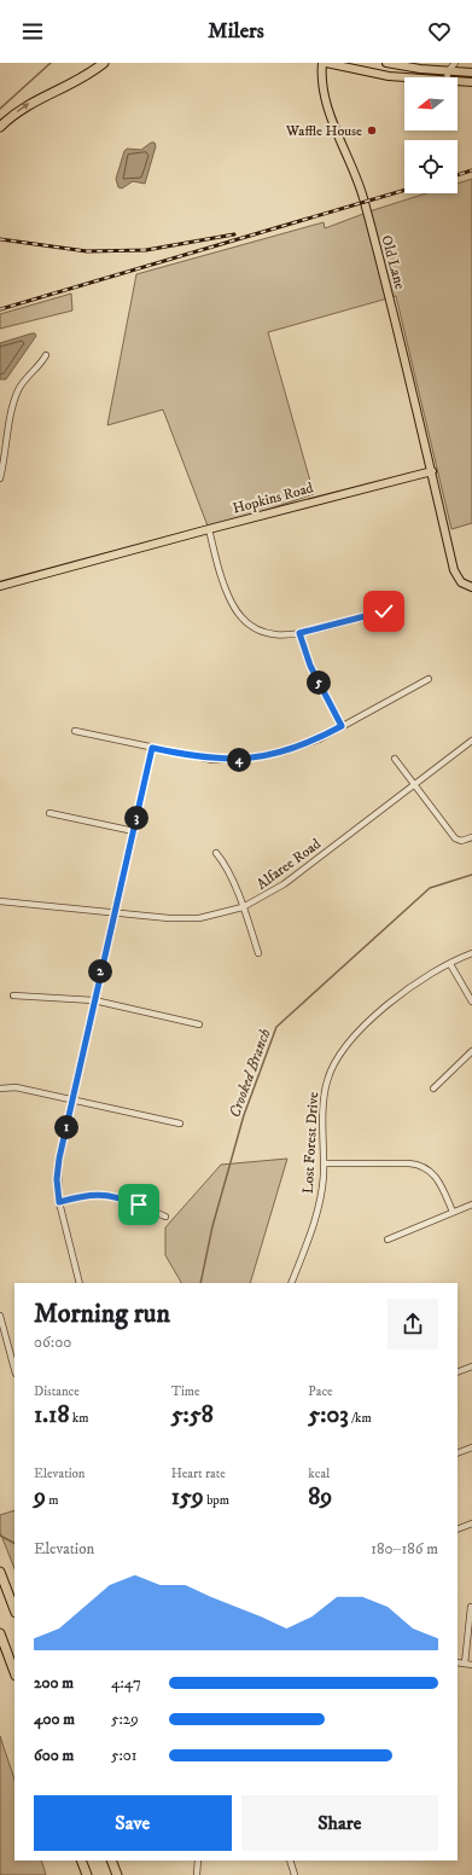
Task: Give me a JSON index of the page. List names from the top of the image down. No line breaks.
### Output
{"streets":{"main road":["Old Lane","Hopkins Road"],"street":["Alfaree Road","Lost Forest Drive"]},"crossings":[["Old Lane","Hopkins Road"]],"water":["Crooked Branch"],"places":["Waffle House"],"north":"left","page":{"header":"Milers","pins":["5","4","3","2","1"],"heading":["Morning run","06:00"],"stats":[["Distance","1.18 km"],["Time","5:58"],["Pace","5:03 /km"],["Elevation","9 m"],["Heart rate","159 bpm"],["kcal","89"]],"chart":["Elevation","180–186 m"],"list":[{"name":"200 m","note":"4:47"},{"name":"400 m","note":"5:29"},{"name":"600 m","note":"5:01"}],"buttons":["Save","Share"]}}
